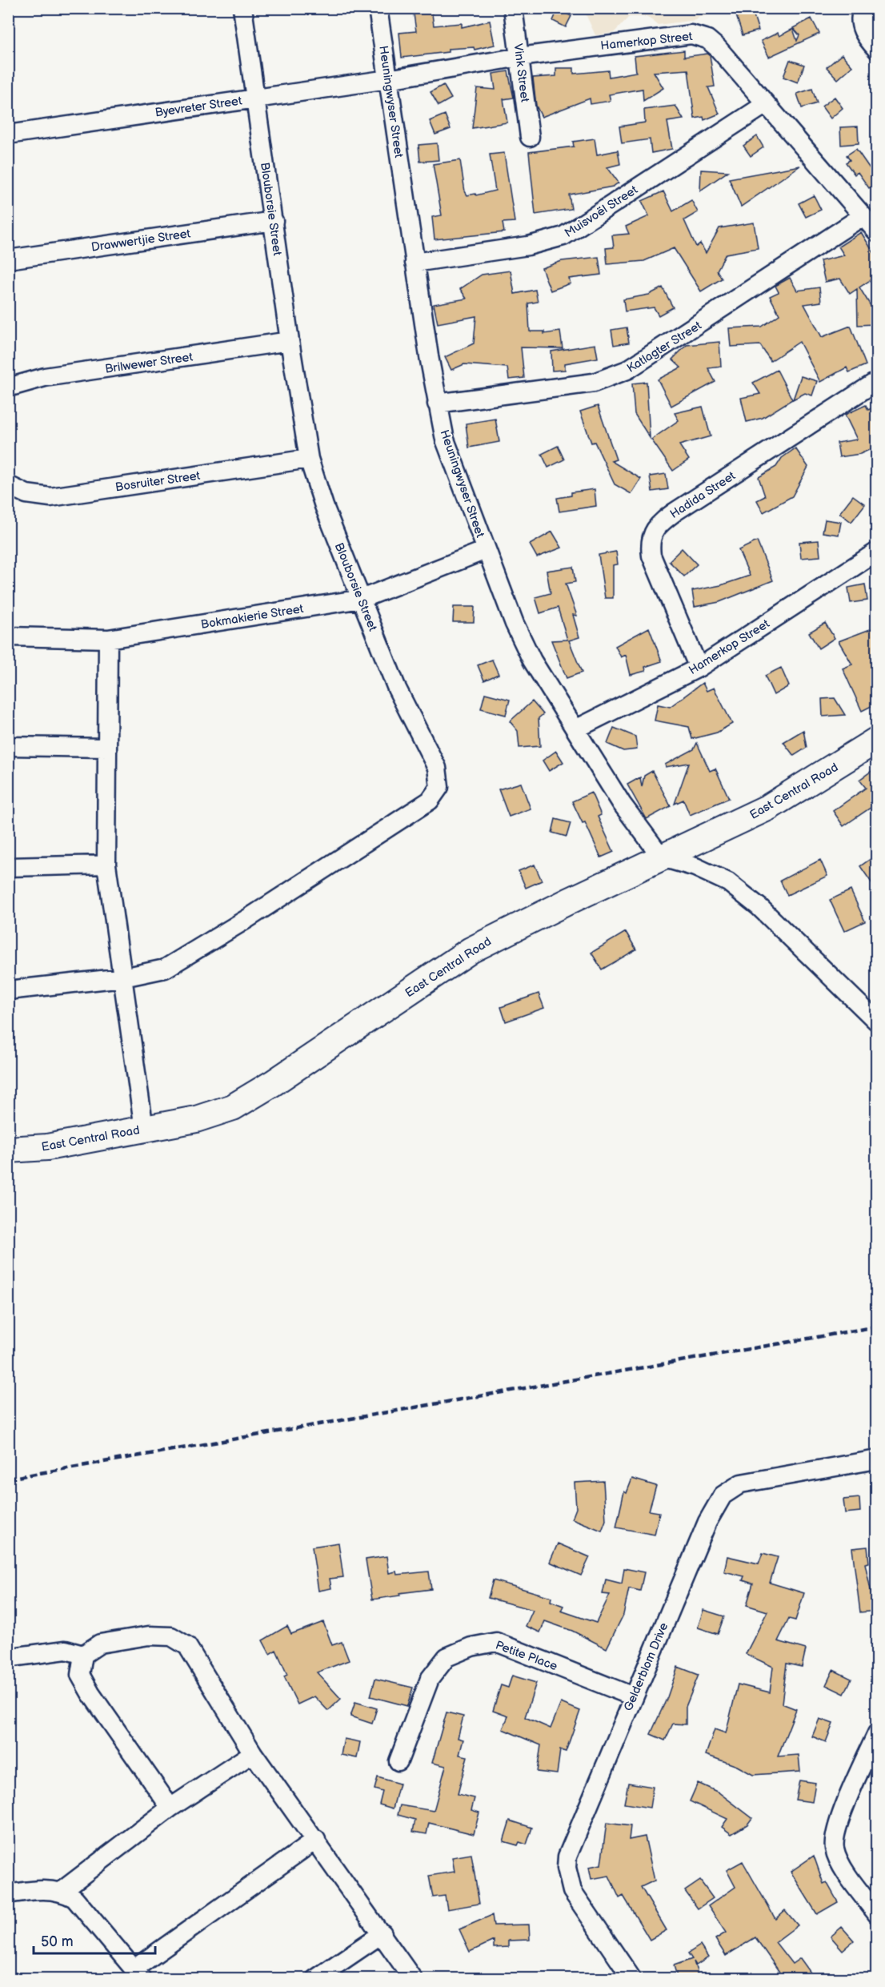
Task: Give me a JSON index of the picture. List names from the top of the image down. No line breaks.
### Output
{"streets":{"street":["Hamerkop Street","Vink Street","Heuningwyser Street","Byevreter Street","Blouborsie Street","Muisvoël Street","Drawwertjie Street","Katlagter Street","Brilwewer Street","Bosruiter Street","Hadida Street","Bokmakierie Street","East Central Road","Petite Place","Gelderblom Drive"]},"crossings":[["Hamerkop Street","Vink Street"],["Hamerkop Street","Heuningwyser Street"],["Hamerkop Street","Byevreter Street"],["Hamerkop Street","Muisvoël Street"],["Hamerkop Street","Katlagter Street"],["Hamerkop Street","Hadida Street"],["Heuningwyser Street","Byevreter Street"],["Heuningwyser Street","Muisvoël Street"],["Heuningwyser Street","Katlagter Street"],["Heuningwyser Street","Bokmakierie Street"],["Heuningwyser Street","East Central Road"],["Byevreter Street","Blouborsie Street"],["Blouborsie Street","Drawwertjie Street"],["Blouborsie Street","Brilwewer Street"],["Blouborsie Street","Bosruiter Street"],["Blouborsie Street","Bokmakierie Street"],["Petite Place","Gelderblom Drive"]],"scale_bar":"50 m"}
